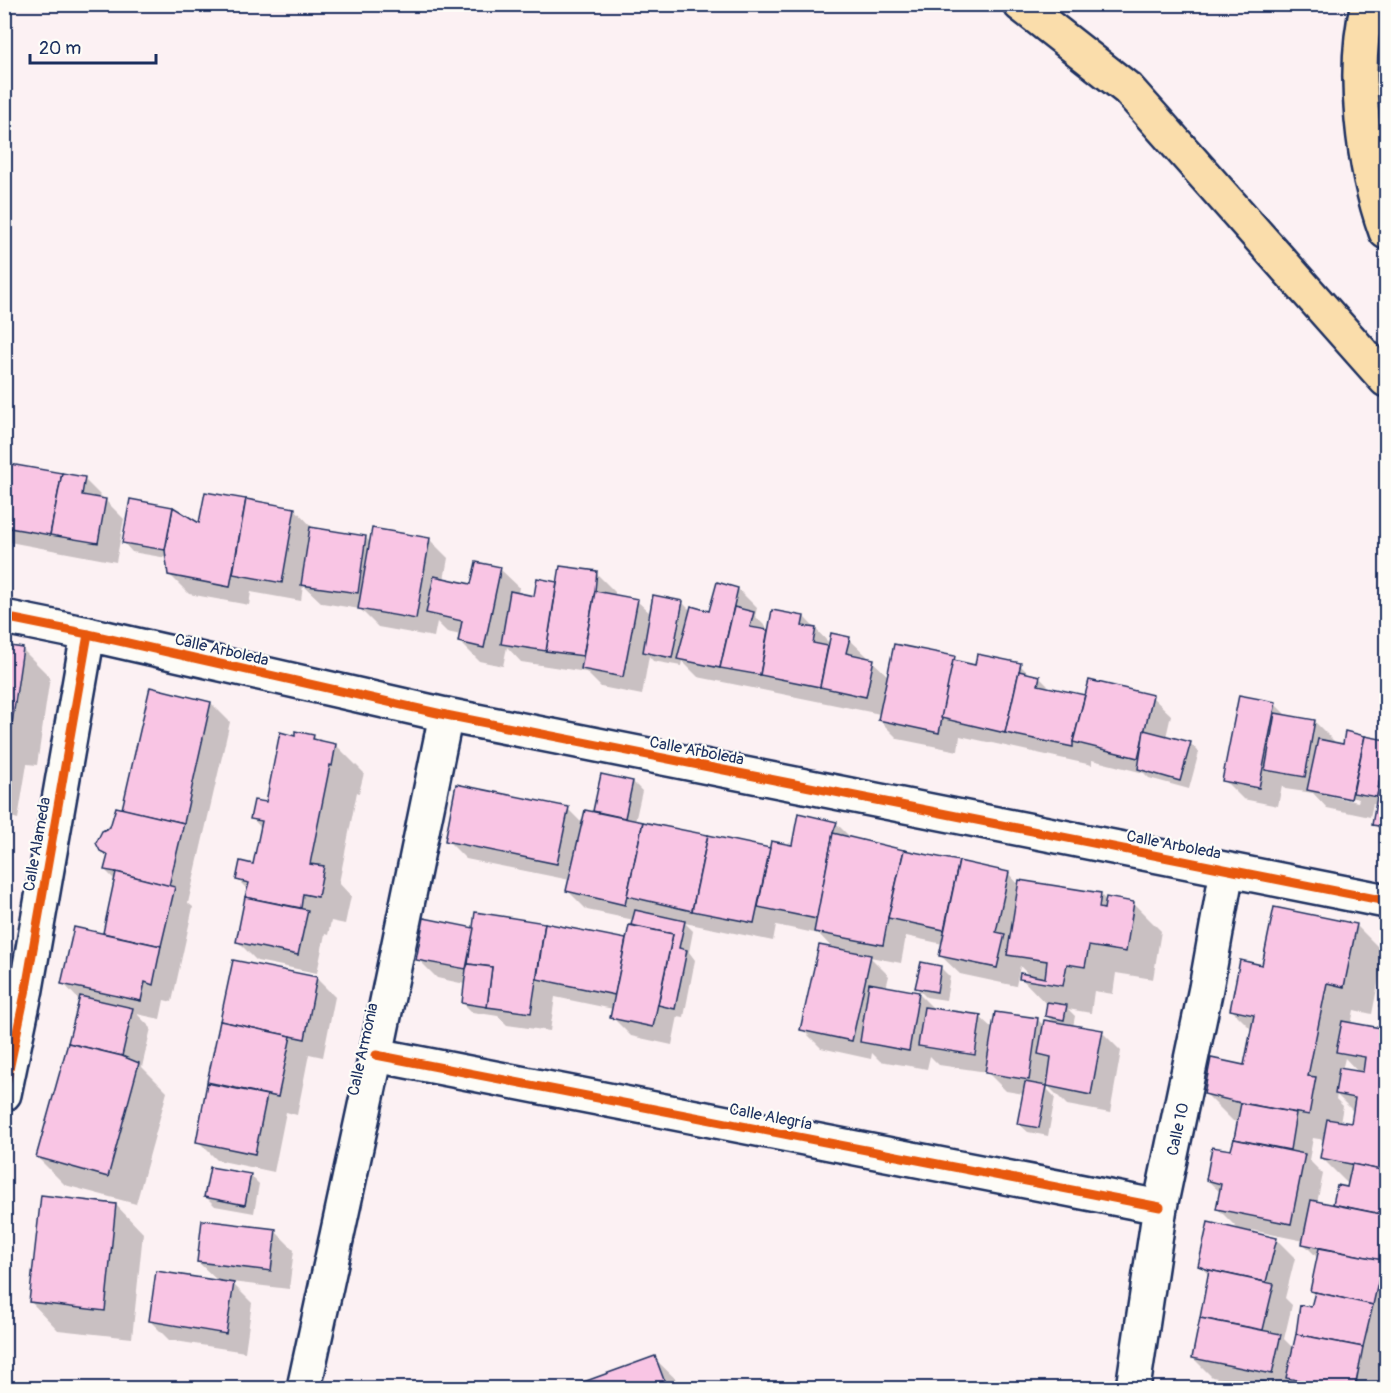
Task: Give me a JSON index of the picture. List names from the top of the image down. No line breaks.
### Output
{"streets":{"street":["Calle Arboleda","Calle Alameda","Calle Armonia","Calle Alegría","Calle 10"]},"crossings":[["Calle Arboleda","Calle Alameda"],["Calle Arboleda","Calle Armonia"],["Calle Arboleda","Calle 10"],["Calle Armonia","Calle Alegría"],["Calle Alegría","Calle 10"]],"scale_bar":"20 m"}
